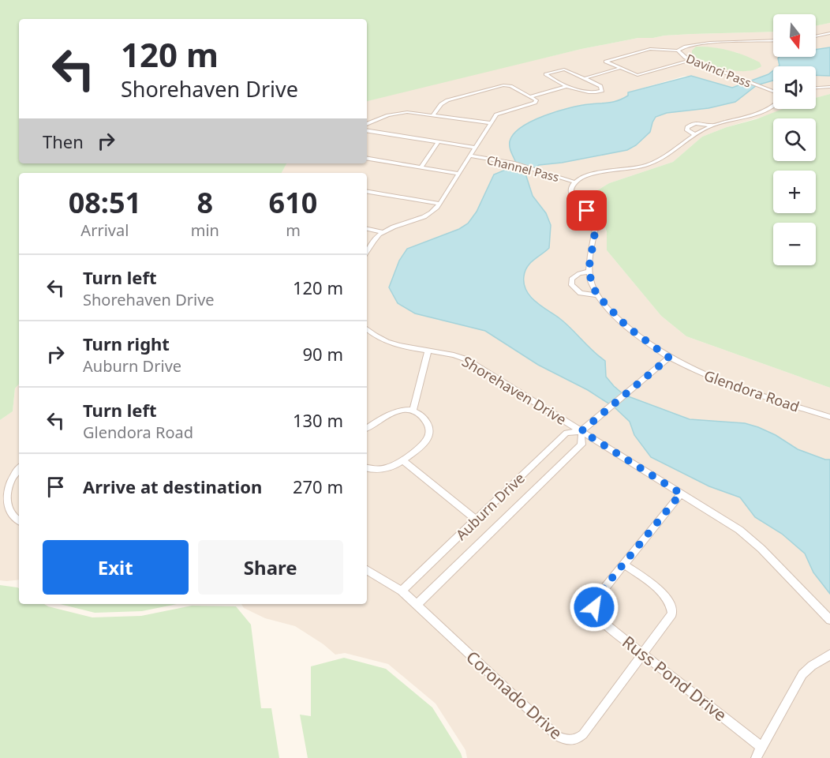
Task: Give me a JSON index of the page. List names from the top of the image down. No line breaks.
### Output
{"streets":{"street":["Davinci Pass","Channel Pass","Shorehaven Drive","Glendora Road","Auburn Drive","Russ Pond Drive","Coronado Drive"]},"crossings":[["Channel Pass","Glendora Road"],["Shorehaven Drive","Auburn Drive"],["Shorehaven Drive","Russ Pond Drive"],["Glendora Road","Auburn Drive"],["Auburn Drive","Coronado Drive"],["Russ Pond Drive","Coronado Drive"]],"north":"bottom","page":{"map_buttons":["+","−"],"turn":["120 m","Shorehaven Drive"],"then":"Then","eta":["08:51","Arrival","8","min","610","m"],"list":[{"name":"Turn left","note":"Shorehaven Drive","value":"120 m"},{"name":"Turn right","note":"Auburn Drive","value":"90 m"},{"name":"Turn left","note":"Glendora Road","value":"130 m"},{"name":"Arrive at destination","value":"270 m"}],"buttons":["Exit","Share"]}}
